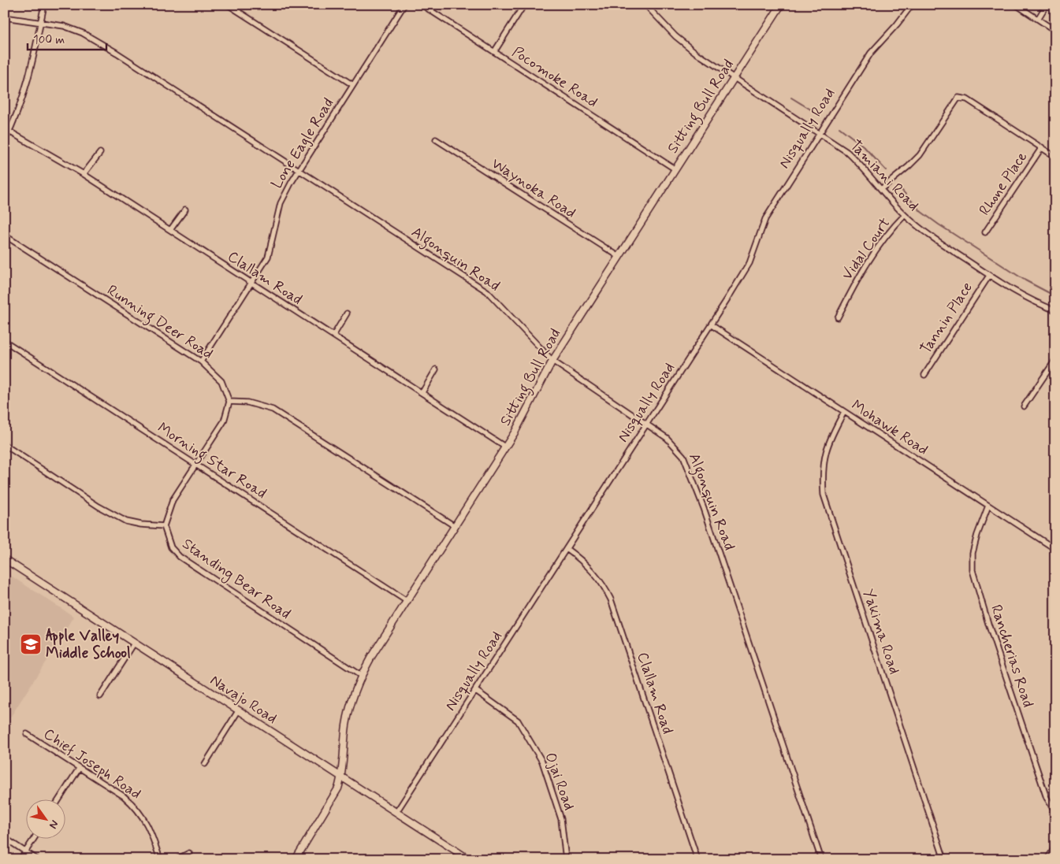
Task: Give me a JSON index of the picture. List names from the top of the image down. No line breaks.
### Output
{"streets":{"street":["Pocomoke Road","Sitting Bull Road","Nisqually Road","Lone Eagle Road","Tamiani Road","Rhone Place","Waynoka Road","Vidal Court","Algonquin Road","Clallam Road","Tannin Place","Running Deer Road","Mohawk Road","Morning Star Road","Standing Bear Road","Yakima Road","Rancherias Road","Navajo Road","Chief Joseph Road","Ojai Road"]},"crossings":[["Pocomoke Road","Sitting Bull Road"],["Sitting Bull Road","Tamiani Road"],["Sitting Bull Road","Waynoka Road"],["Sitting Bull Road","Algonquin Road"],["Sitting Bull Road","Clallam Road"],["Sitting Bull Road","Morning Star Road"],["Sitting Bull Road","Standing Bear Road"],["Sitting Bull Road","Navajo Road"],["Nisqually Road","Tamiani Road"],["Nisqually Road","Algonquin Road"],["Nisqually Road","Clallam Road"],["Nisqually Road","Mohawk Road"],["Nisqually Road","Navajo Road"],["Nisqually Road","Ojai Road"],["Lone Eagle Road","Algonquin Road"],["Lone Eagle Road","Clallam Road"],["Lone Eagle Road","Running Deer Road"],["Tamiani Road","Vidal Court"],["Tamiani Road","Tannin Place"],["Mohawk Road","Yakima Road"],["Mohawk Road","Rancherias Road"]],"places":{"school or university":["Apple Valley Middle School"]},"scale_bar":"100 m","north":"bottom right"}
